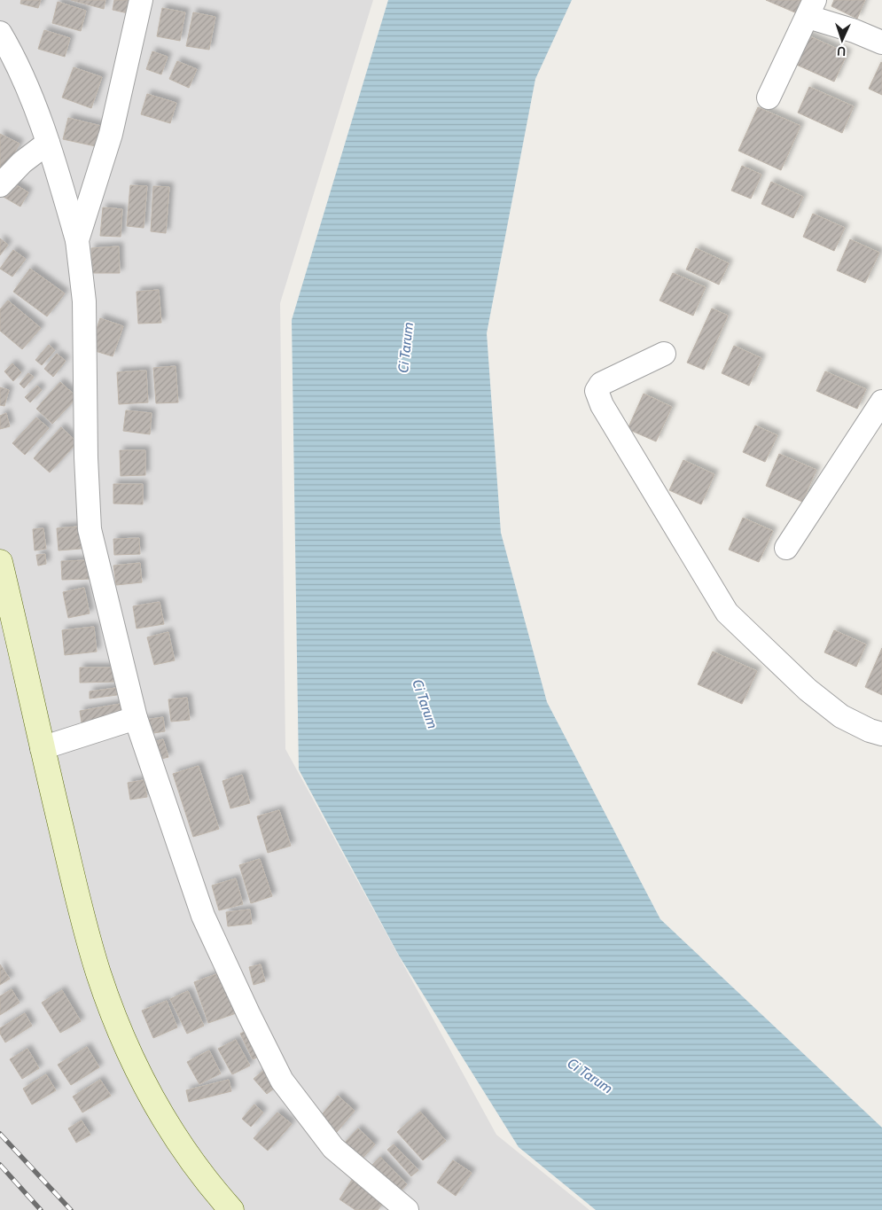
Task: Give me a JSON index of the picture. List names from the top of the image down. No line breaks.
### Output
{"water":["Ci Tarum"],"north":"bottom"}
